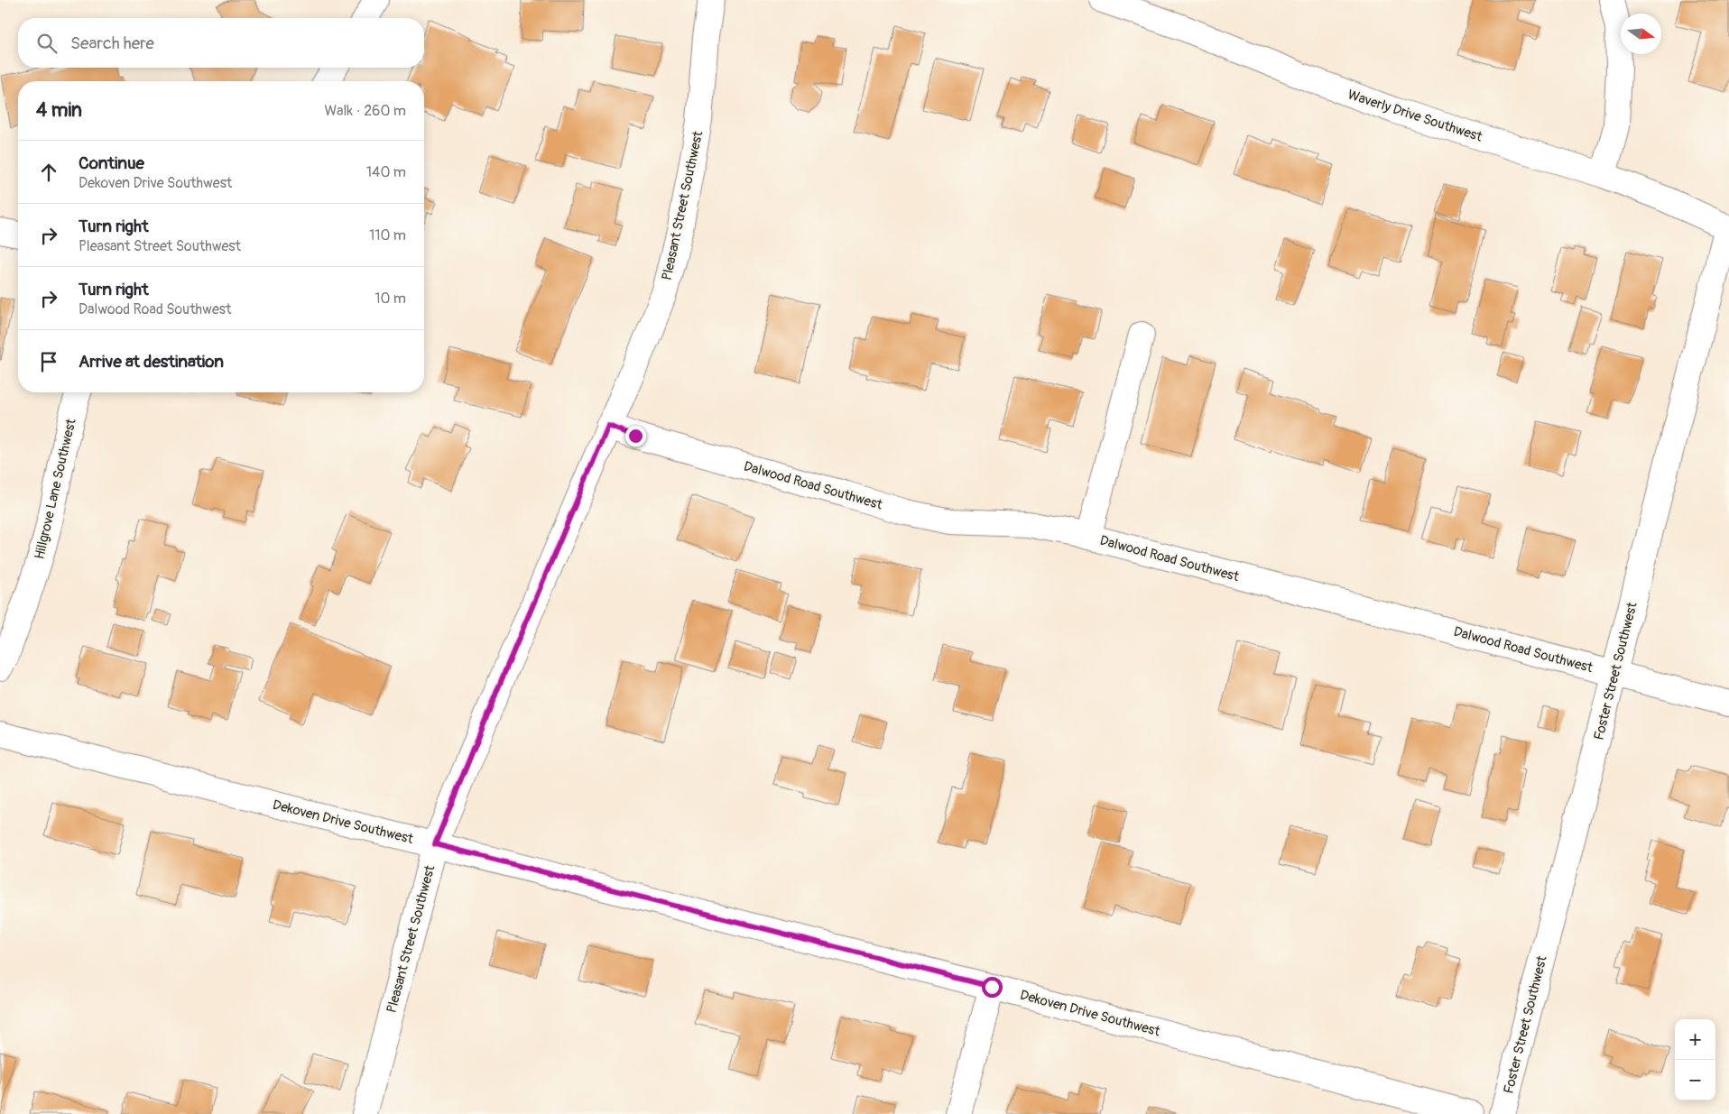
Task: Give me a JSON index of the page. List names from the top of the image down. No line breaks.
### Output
{"streets":{"street":["Waverly Drive Southwest","Pleasant Street Southwest","Dalwood Road Southwest","Hillgrove Lane Southwest","Foster Street Southwest","Dekoven Drive Southwest"]},"crossings":[["Waverly Drive Southwest","Foster Street Southwest"],["Pleasant Street Southwest","Dalwood Road Southwest"],["Pleasant Street Southwest","Dekoven Drive Southwest"],["Dalwood Road Southwest","Foster Street Southwest"]],"north":"right","page":{"search":"Search here","heading":["4 min","Walk · 260 m"],"list":[["Continue","Dekoven Drive Southwest","140 m"],["Turn right","Pleasant Street Southwest","110 m"],["Turn right","Dalwood Road Southwest","10 m"],"Arrive at destination"],"map_buttons":["+","−"]}}
